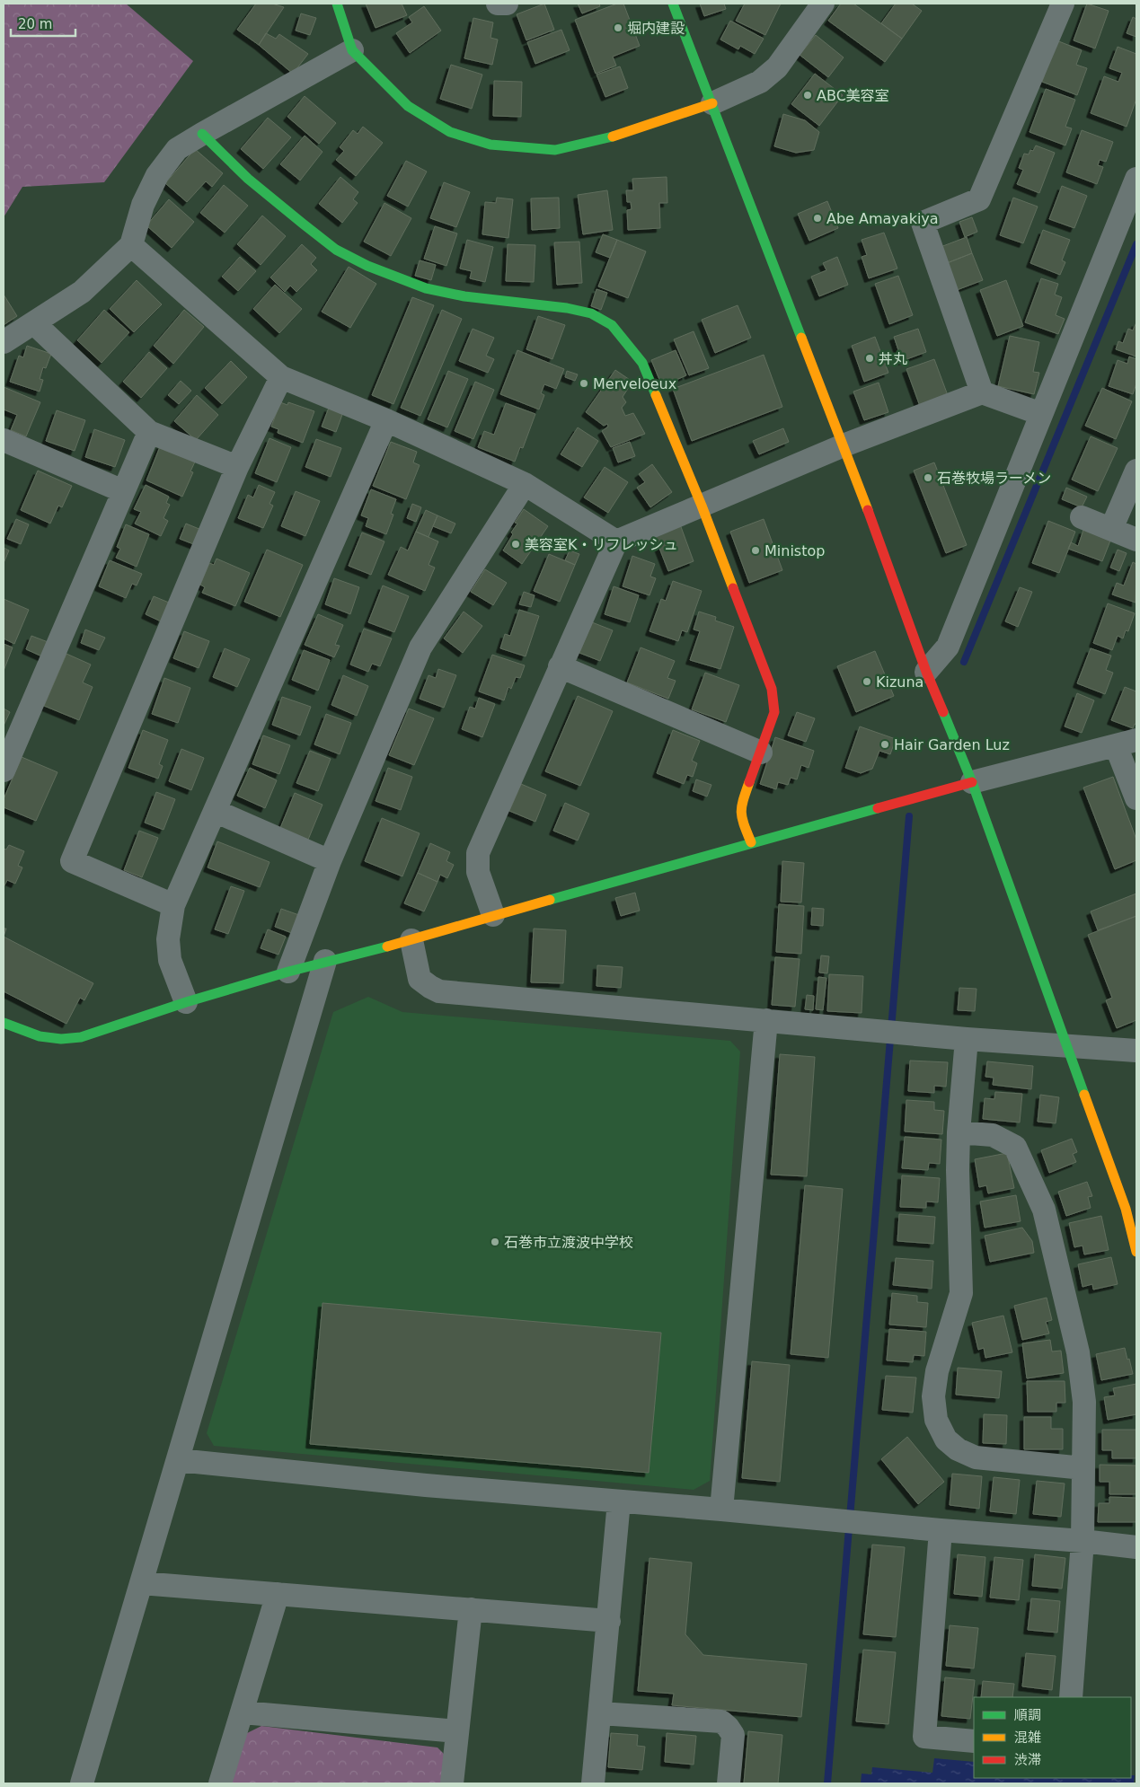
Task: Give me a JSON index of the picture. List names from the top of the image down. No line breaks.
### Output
{"places":["堀内建設","ABC美容室","Abe Amayakiya","丼丸","Merveloeux","石巻牧場ラーメン","美容室K・リフレッシュ","Ministop","Kizuna","Hair Garden Luz","石巻市立渡波中学校"],"legend":["順調","混雑","渋滞"],"scale_bar":"20 m"}
